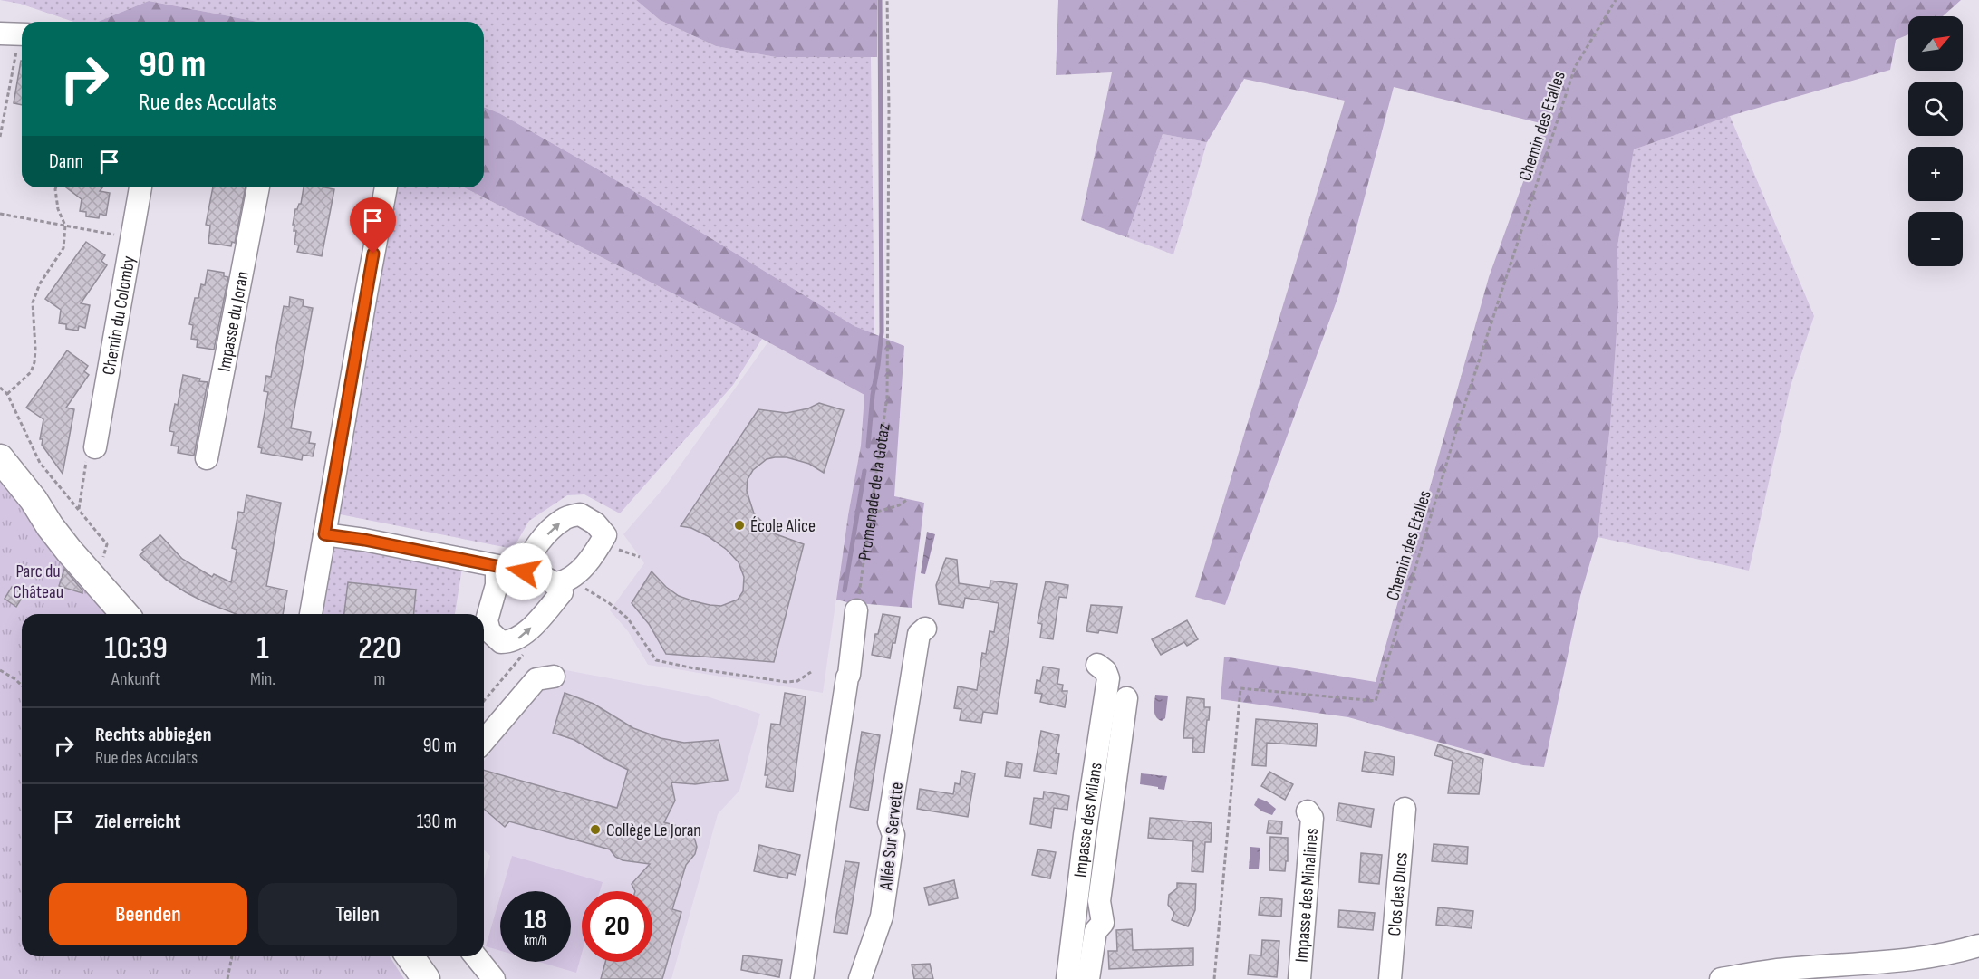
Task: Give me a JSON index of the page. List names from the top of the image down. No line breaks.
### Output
{"streets":{"street":["Chemin du Colomby","Impasse du Joran","Impasse des Milans","Allée Sur Servette","Clos des Ducs","Impasse des Minalines"],"path":["Chemin des Etalles","Promenade de la Gotaz"]},"parks":["Parc du Château"],"places":["École Alice","Collège Le Joran"],"north":"top right","page":{"map_buttons":["+","−"],"turn":["90 m","Rue des Acculats"],"then":"Dann","eta":["10:39","Ankunft","1","Min.","220","m"],"list":[{"name":"Rechts abbiegen","note":"Rue des Acculats","value":"90 m"},{"name":"Ziel erreicht","value":"130 m"}],"buttons":["Beenden","Teilen"],"speed":"18 km/h","limit":"20"}}
